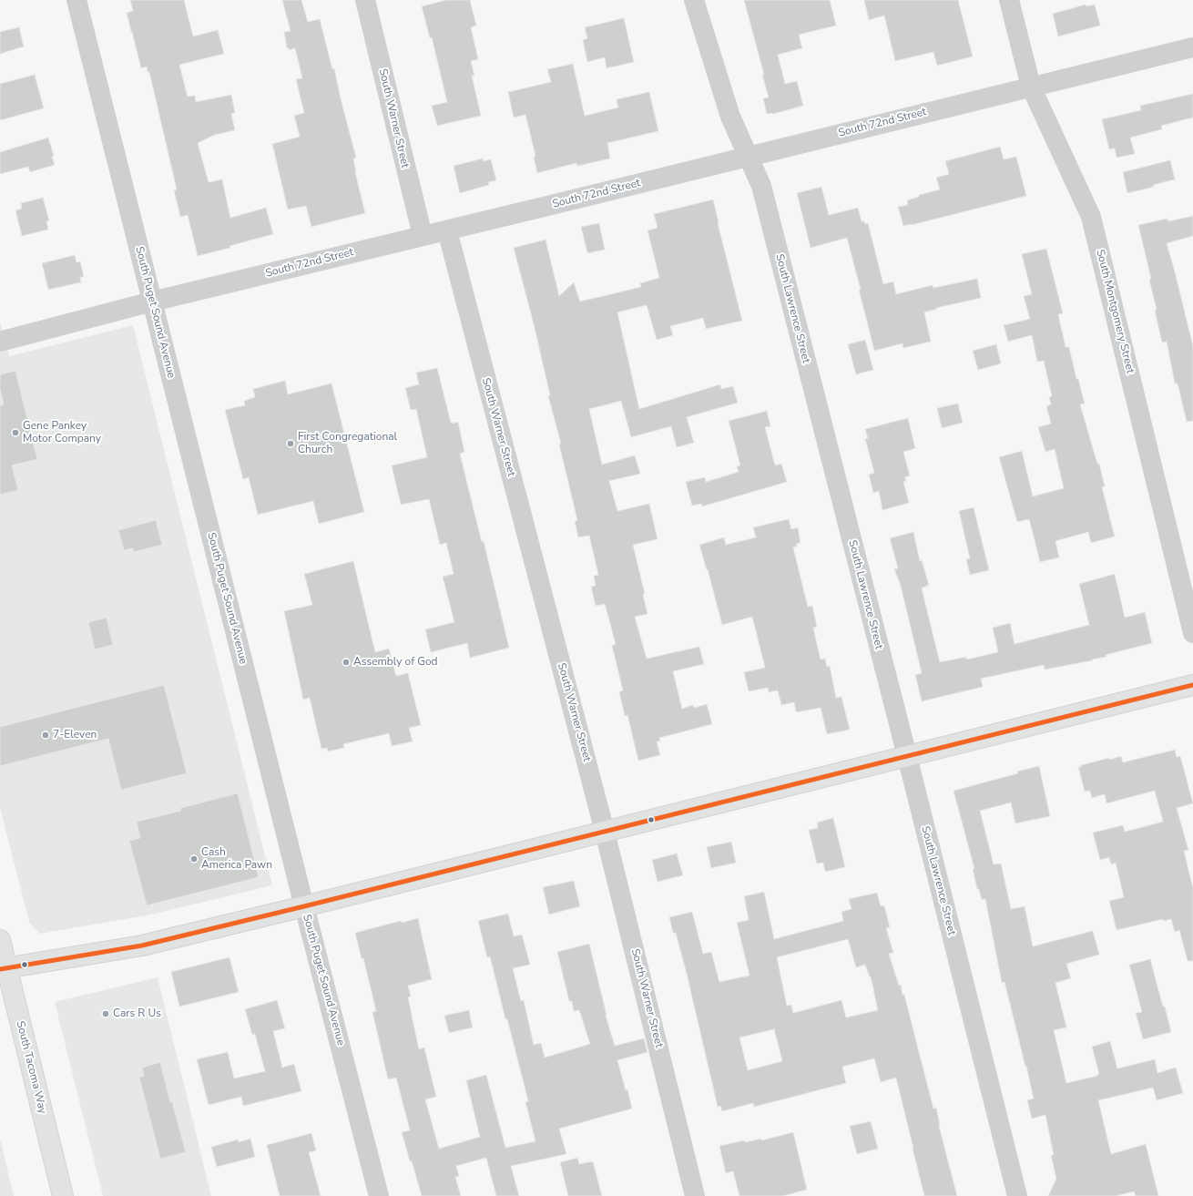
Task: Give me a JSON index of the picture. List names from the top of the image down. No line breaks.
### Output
{"streets":{"main road":["South Tacoma Way"],"street":["South Warner Street","South 72nd Street","South Lawrence Street","South Montgomery Street","South Puget Sound Avenue"]},"crossings":[["South Warner Street","South 72nd Street"],["South 72nd Street","South Lawrence Street"],["South 72nd Street","South Montgomery Street"],["South 72nd Street","South Puget Sound Avenue"]],"places":["Gene Pankey Motor Company","First Congregational Church","Assembly of God","7-Eleven","Cash America Pawn","Cars R Us"]}
